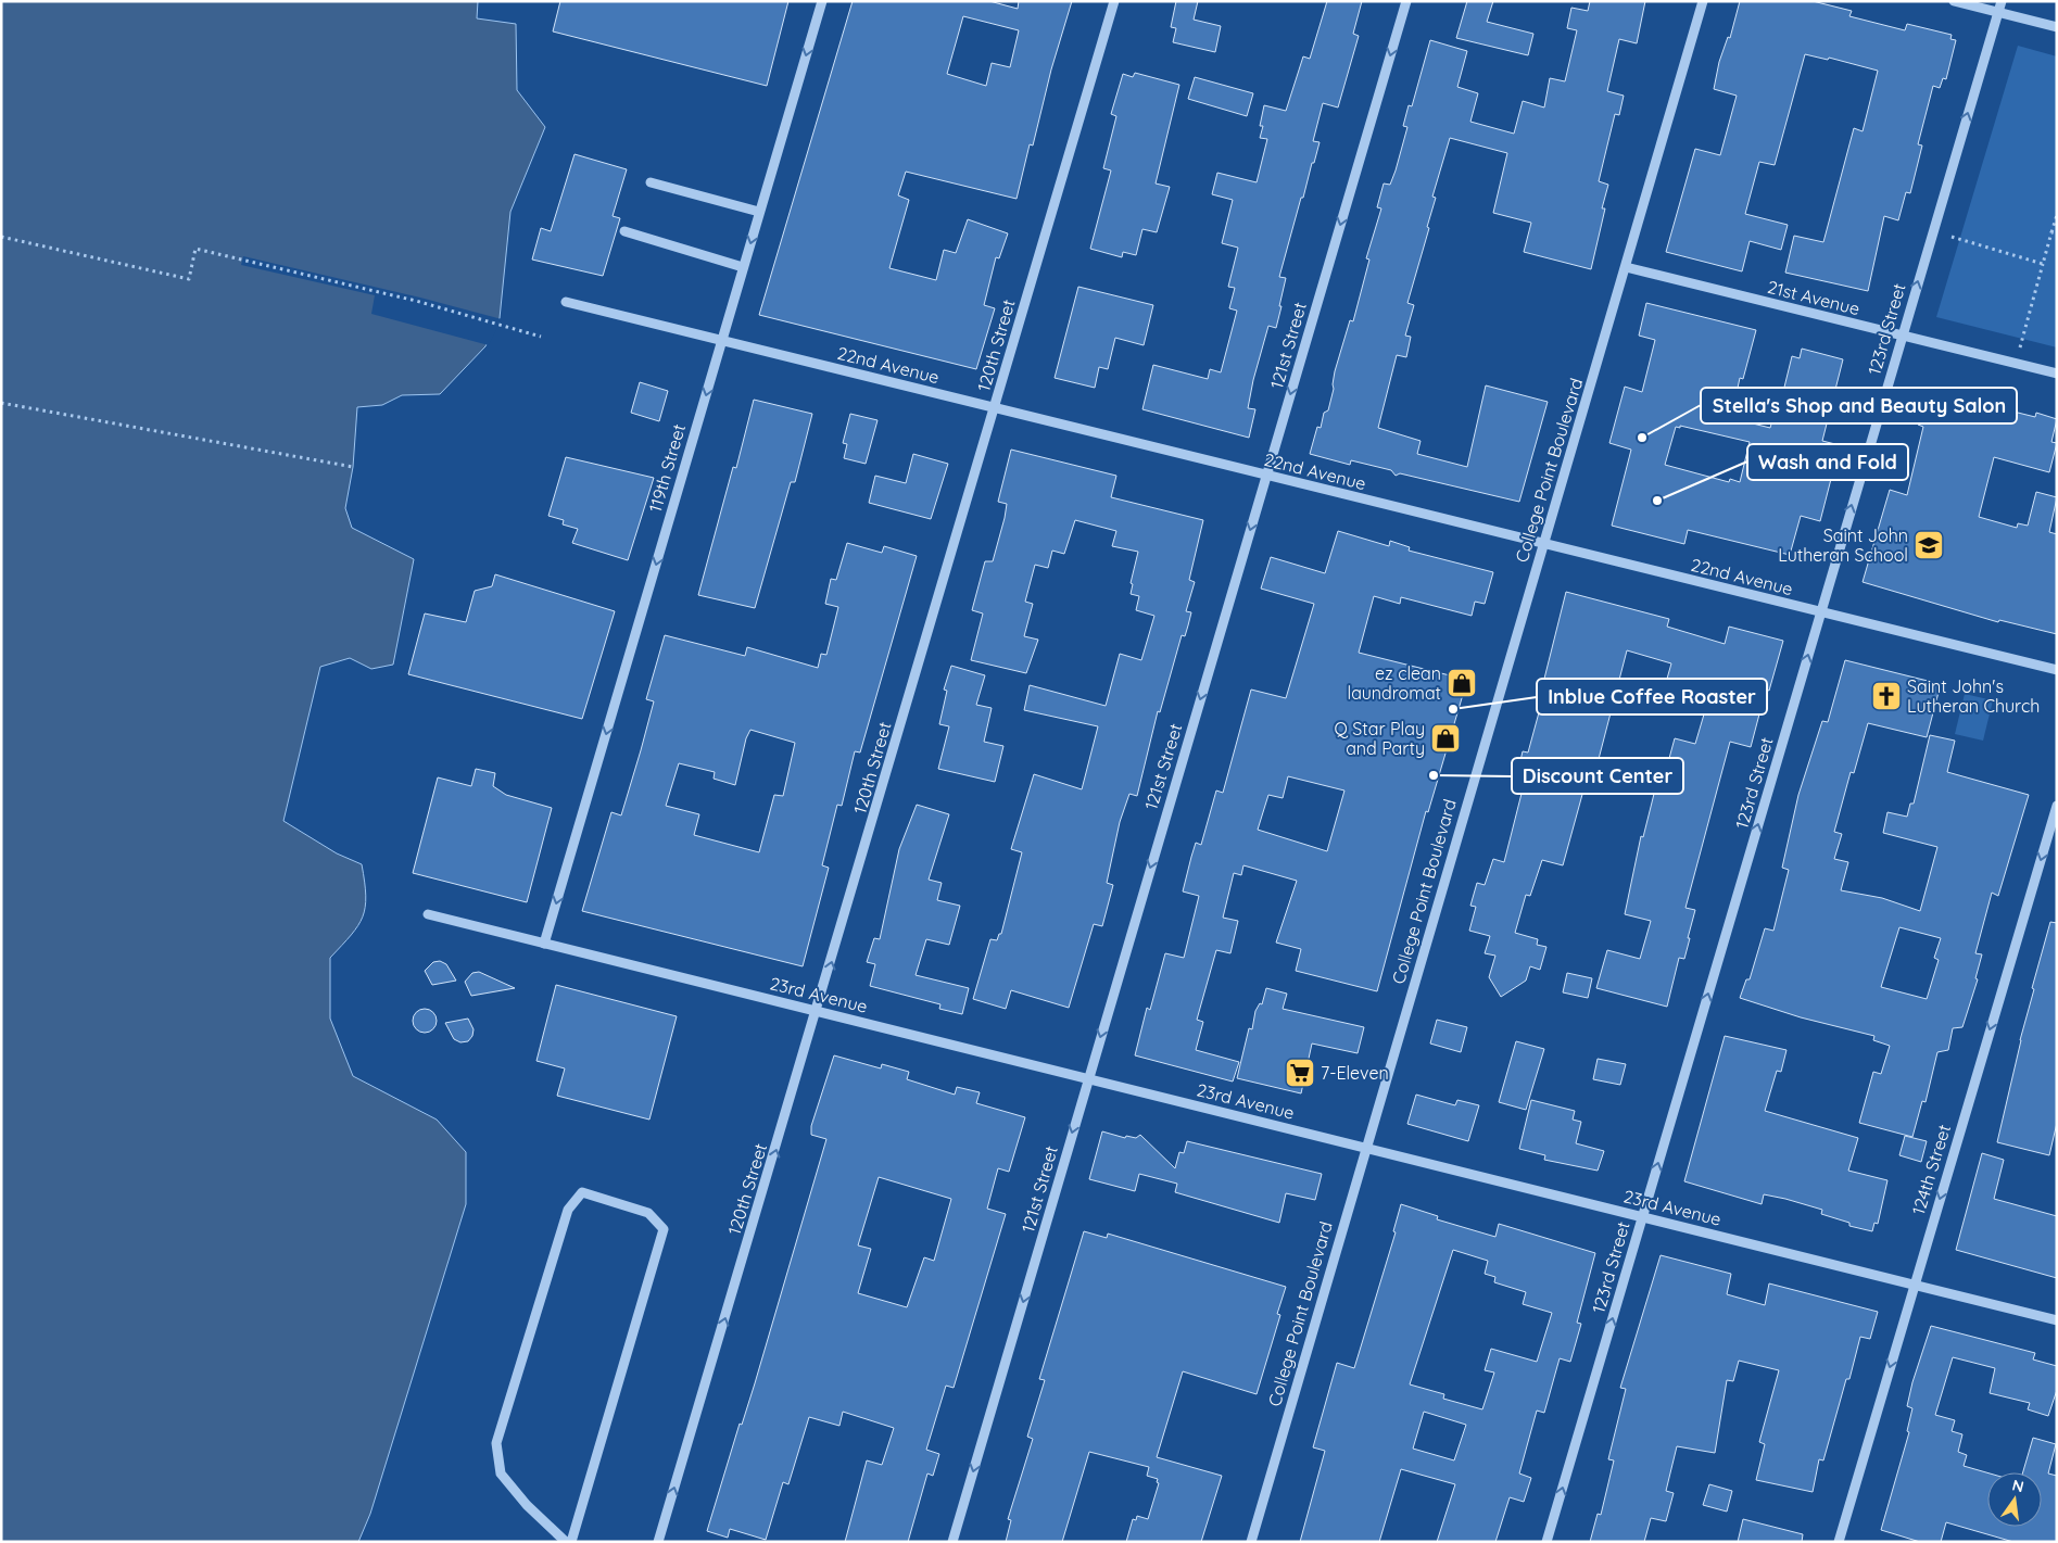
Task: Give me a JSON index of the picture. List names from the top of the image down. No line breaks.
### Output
{"streets":{"street":["21st Avenue","123rd Street","120th Street","121st Street","22nd Avenue","119th Street","College Point Boulevard","23rd Avenue","124th Street"]},"crossings":[["21st Avenue","123rd Street"],["21st Avenue","College Point Boulevard"],["123rd Street","22nd Avenue"],["123rd Street","23rd Avenue"],["120th Street","22nd Avenue"],["120th Street","23rd Avenue"],["121st Street","22nd Avenue"],["121st Street","23rd Avenue"],["22nd Avenue","119th Street"],["22nd Avenue","College Point Boulevard"],["119th Street","23rd Avenue"],["College Point Boulevard","23rd Avenue"],["23rd Avenue","124th Street"]],"one_way":["123rd Street","120th Street","121st Street","119th Street","124th Street"],"places":{"other":["Stella's Shop and Beauty Salon","Wash and Fold","Inblue Coffee Roaster","Discount Center"],"school or university":["Saint John Lutheran School"],"shop":["ez clean laundromat","Q Star Play and Party"],"church":["Saint John's Lutheran Church"],"supermarket":["7-Eleven"]},"north":"top"}
